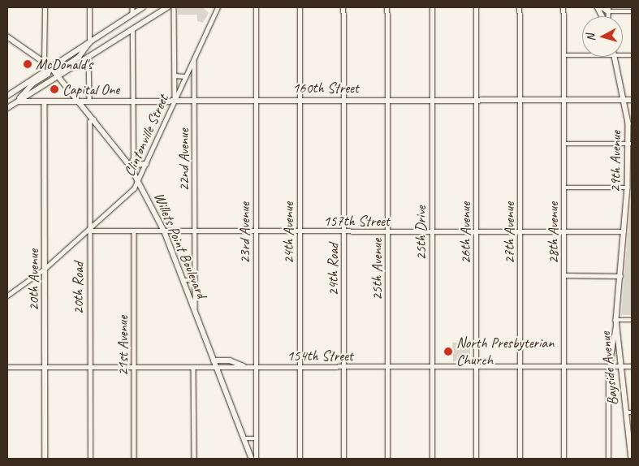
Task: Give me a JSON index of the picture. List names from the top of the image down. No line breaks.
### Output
{"streets":{"street":["160th Street","Clintonville Street","22nd Avenue","29th Avenue","157th Street","23rd Avenue","24th Avenue","25th Drive","26th Avenue","27th Avenue","28th Avenue","Willets Point Boulevard","24th Road","25th Avenue","20th Avenue","20th Road","21st Avenue","154th Street","Bayside Avenue"]},"crossings":[["160th Street","Clintonville Street"],["160th Street","22nd Avenue"],["160th Street","29th Avenue"],["160th Street","23rd Avenue"],["160th Street","24th Avenue"],["160th Street","25th Drive"],["160th Street","26th Avenue"],["160th Street","27th Avenue"],["160th Street","28th Avenue"],["160th Street","Willets Point Boulevard"],["160th Street","24th Road"],["160th Street","25th Avenue"],["160th Street","20th Avenue"],["Clintonville Street","22nd Avenue"],["Clintonville Street","157th Street"],["Clintonville Street","Willets Point Boulevard"],["Clintonville Street","20th Avenue"],["Clintonville Street","20th Road"],["22nd Avenue","157th Street"],["22nd Avenue","Willets Point Boulevard"],["29th Avenue","157th Street"],["29th Avenue","Bayside Avenue"],["157th Street","23rd Avenue"],["157th Street","24th Avenue"],["157th Street","25th Drive"],["157th Street","26th Avenue"],["157th Street","27th Avenue"],["157th Street","28th Avenue"],["157th Street","Willets Point Boulevard"],["157th Street","24th Road"],["157th Street","25th Avenue"],["157th Street","20th Road"],["157th Street","21st Avenue"],["23rd Avenue","154th Street"],["24th Avenue","154th Street"],["25th Drive","154th Street"],["26th Avenue","154th Street"],["27th Avenue","154th Street"],["28th Avenue","154th Street"],["Willets Point Boulevard","20th Road"],["Willets Point Boulevard","154th Street"],["24th Road","154th Street"],["25th Avenue","154th Street"],["20th Avenue","154th Street"],["20th Road","154th Street"],["21st Avenue","154th Street"],["154th Street","Bayside Avenue"]],"places":["McDonald's","Capital One","North Presbyterian Church"],"north":"left"}
